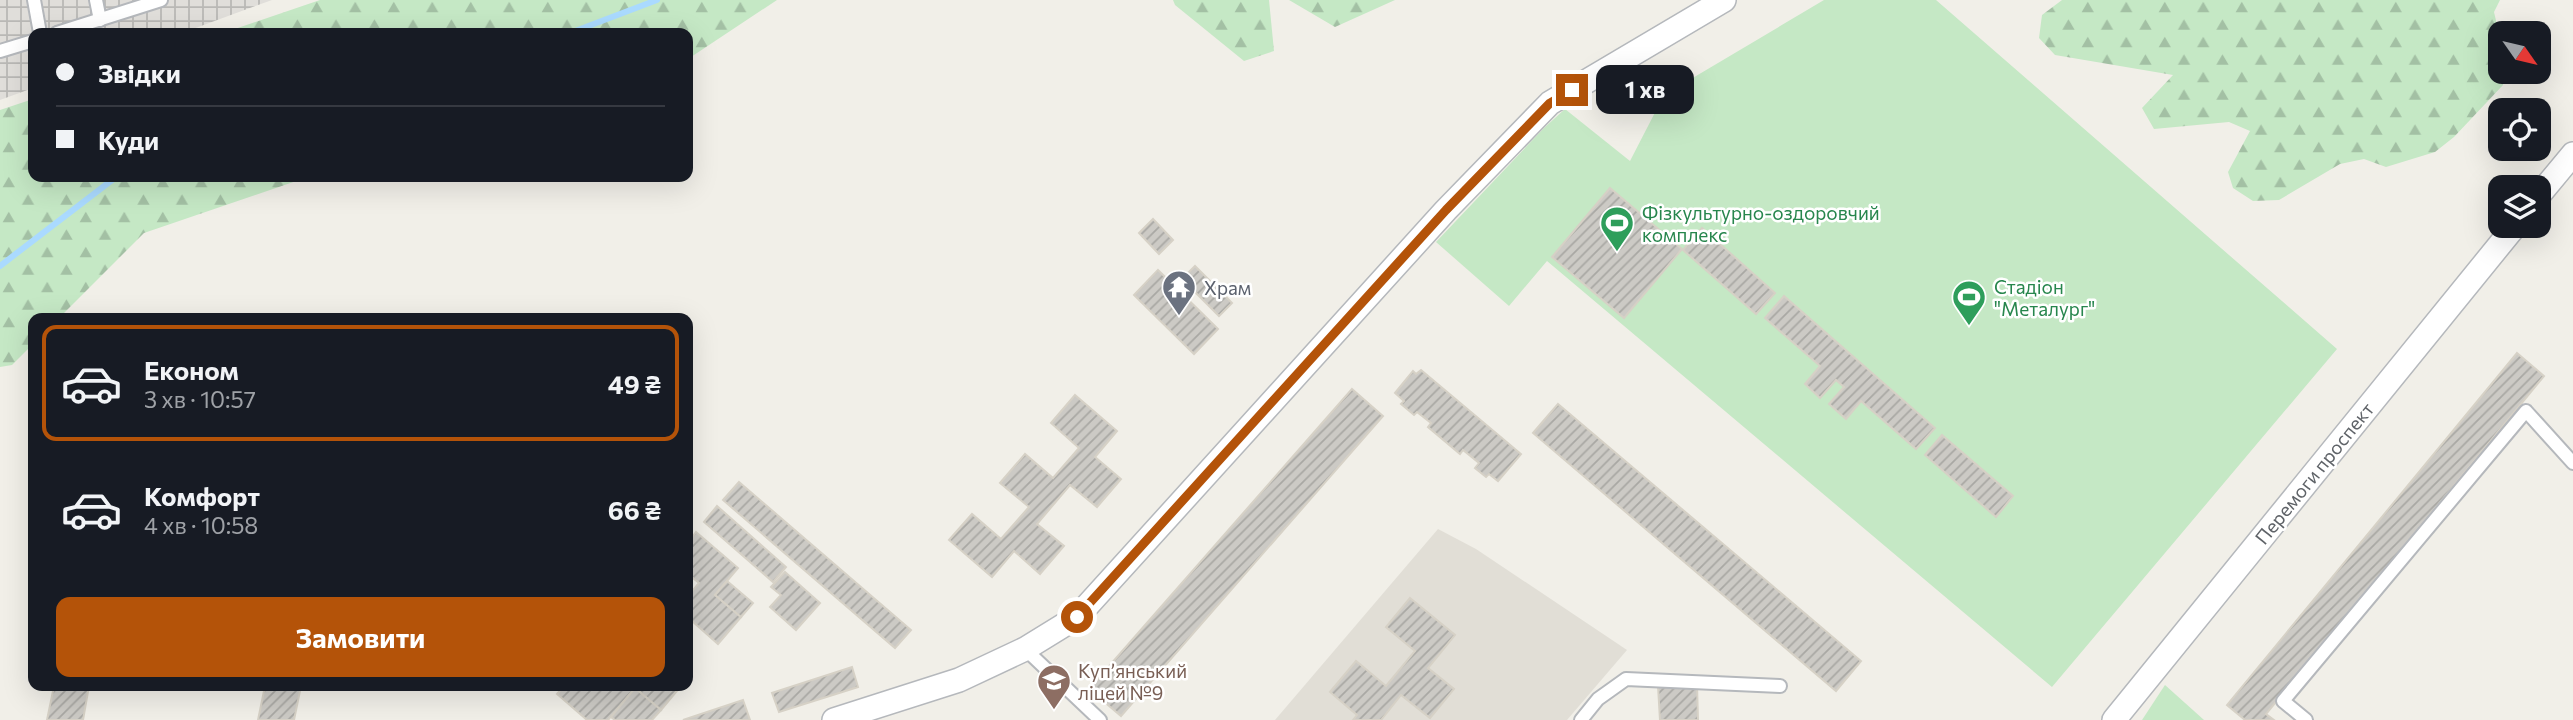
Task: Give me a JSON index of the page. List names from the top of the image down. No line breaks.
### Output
{"streets":{"street":["Перемоги проспект"]},"places":{"sports":["Фізкультурно-оздоровчий комплекс","Стадіон \"Металург\""],"temple":["Храм"],"school or university":["Куп’янський ліцей №9"]},"north":"bottom right","page":{"banner":["Звідки","Куди"],"bubble":"1 хв","list":[{"name":"Економ","note":"3 хв · 10:57","value":"49 ₴"},{"name":"Комфорт","note":"4 хв · 10:58","value":"66 ₴"}],"buttons":"Замовити"}}
